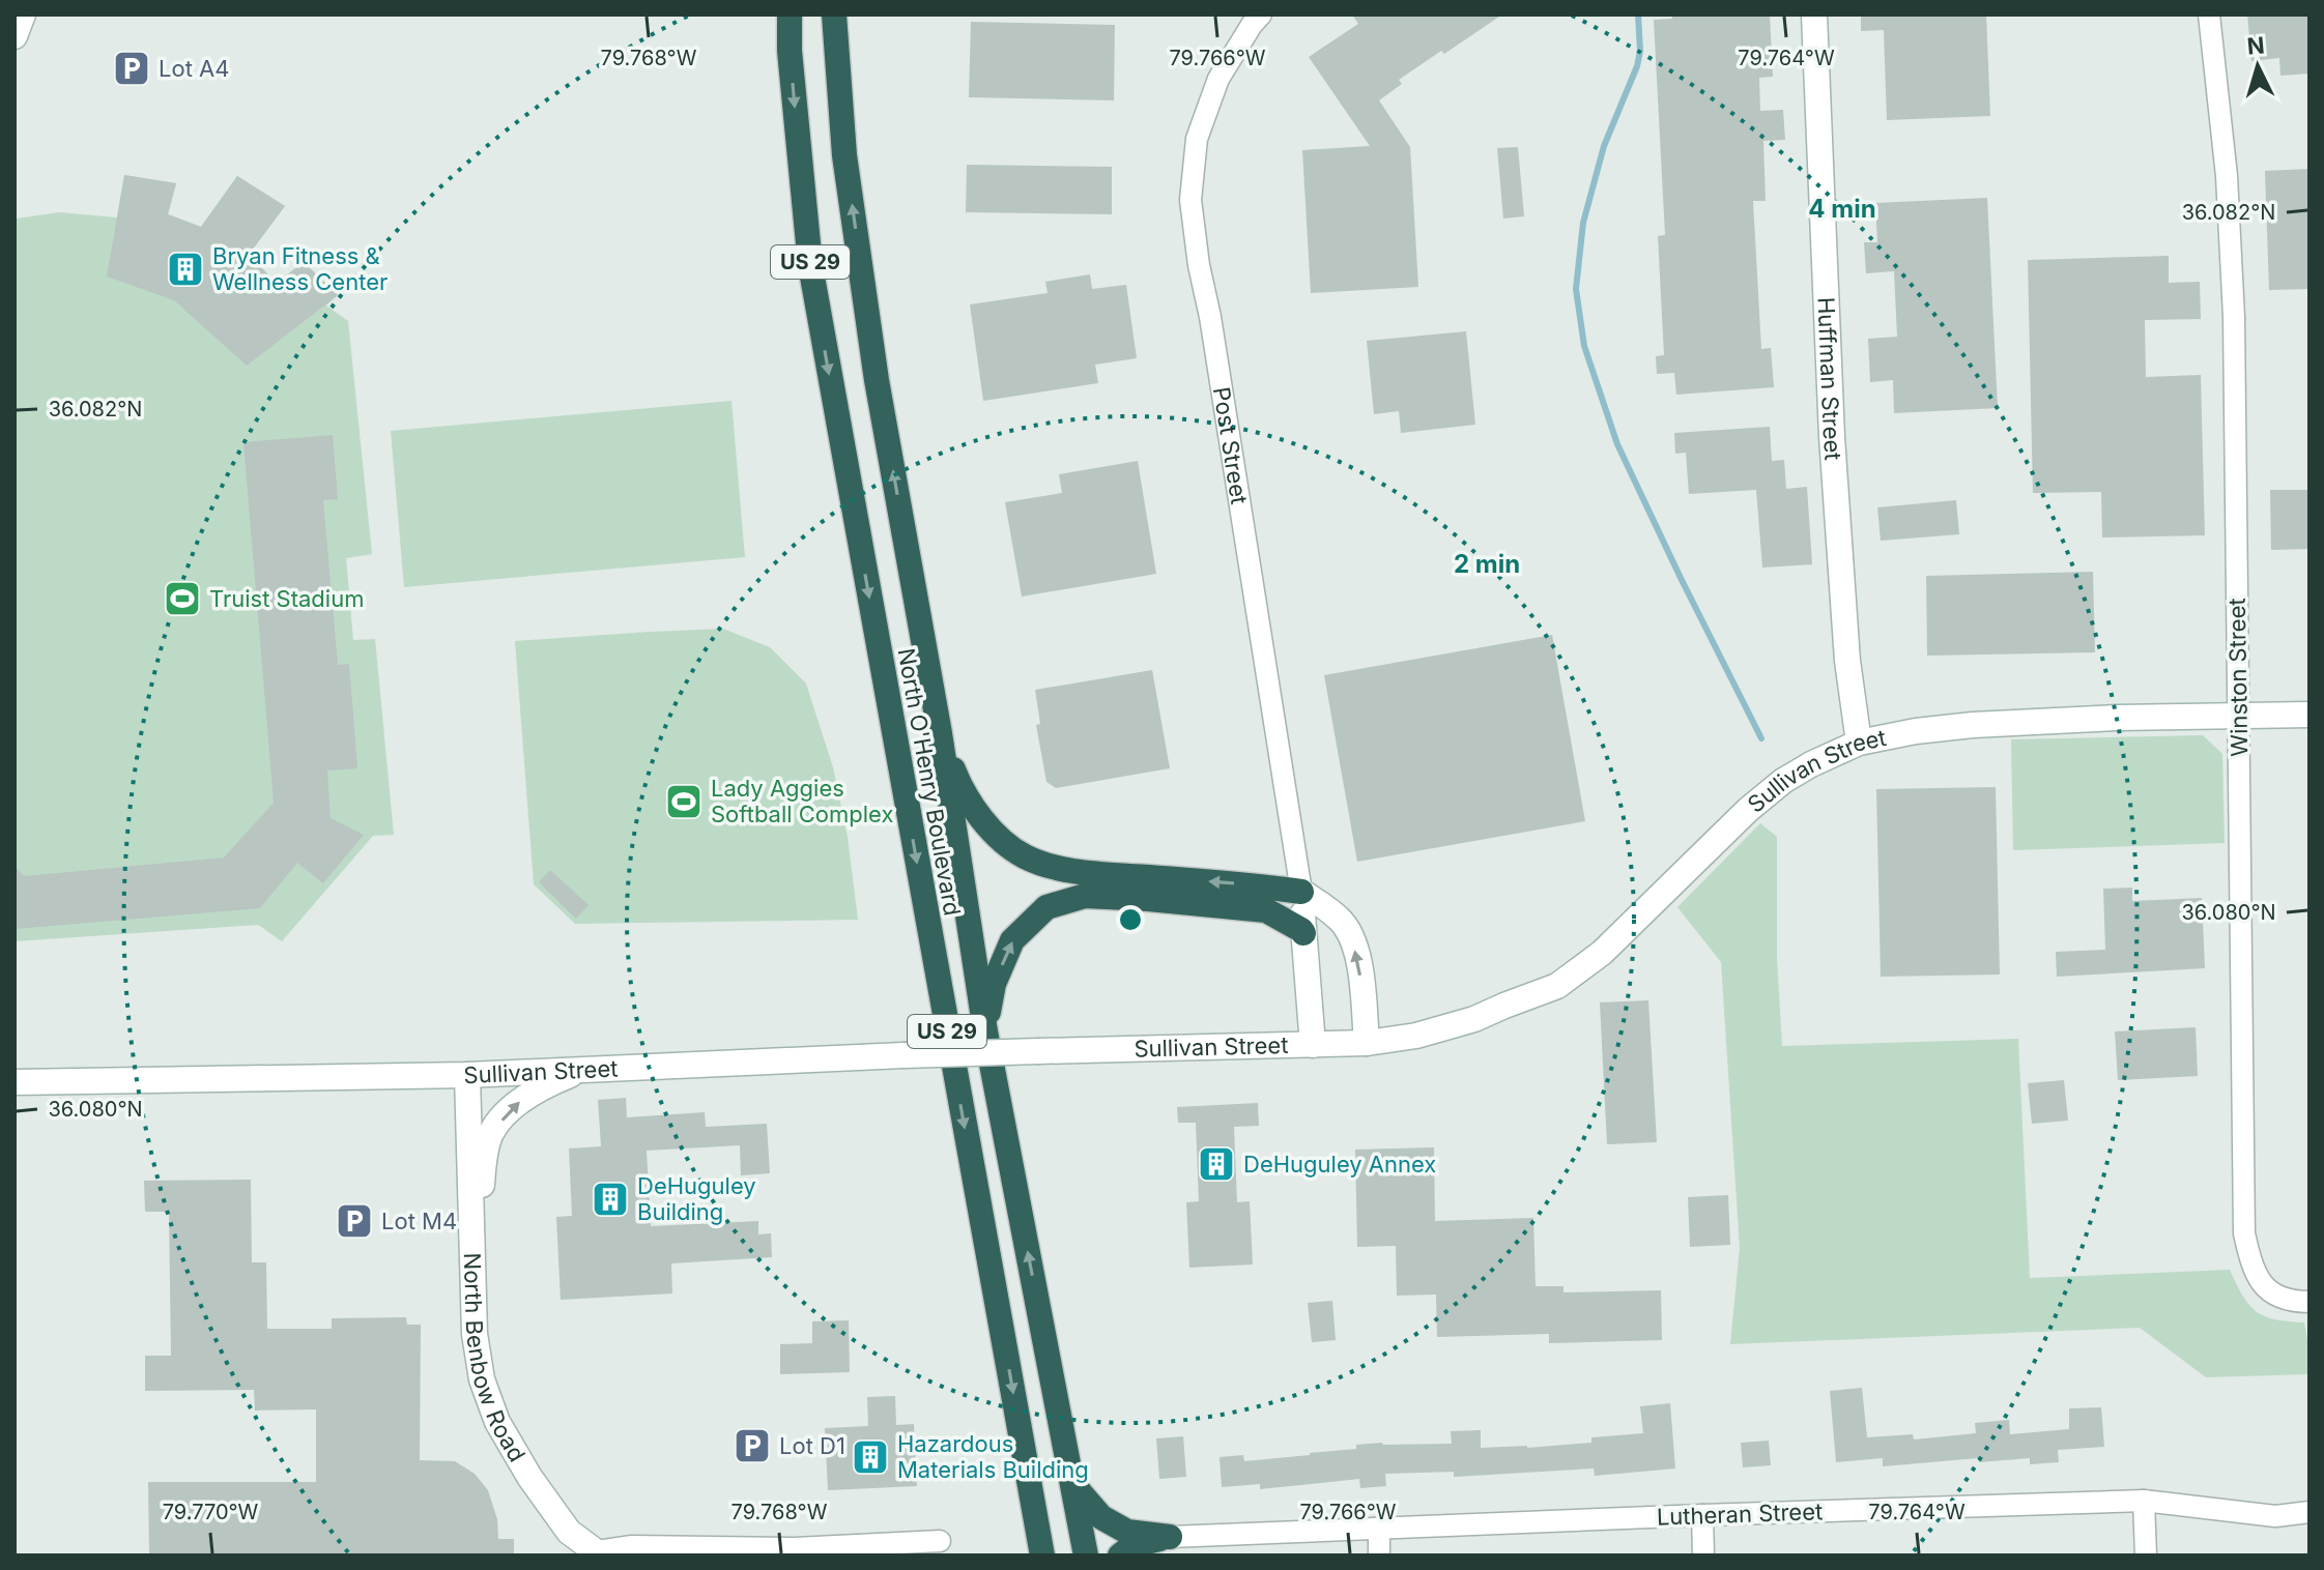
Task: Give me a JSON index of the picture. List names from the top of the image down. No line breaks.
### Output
{"streets":{"highway":["US 29","North O'Henry Boulevard"],"street":["Huffman Street","Post Street","Winston Street","Sullivan Street","North Benbow Road","Lutheran Street"]},"crossings":[["Huffman Street","Sullivan Street"],["Post Street","Sullivan Street"],["Winston Street","Sullivan Street"],["Sullivan Street","North Benbow Road"]],"places":{"parking":["Lot A4","Lot M4","Lot D1"],"building":["Bryan Fitness & Wellness Center","DeHuguley Annex","DeHuguley Building","Hazardous Materials Building"],"sports":["Truist Stadium","Lady Aggies Softball Complex"]},"north":"top","coordinates":["79.768°W","79.766°W","79.764°W","36.082°N","36.080°N","79.770°W"],"rings":["4 min","2 min"]}
